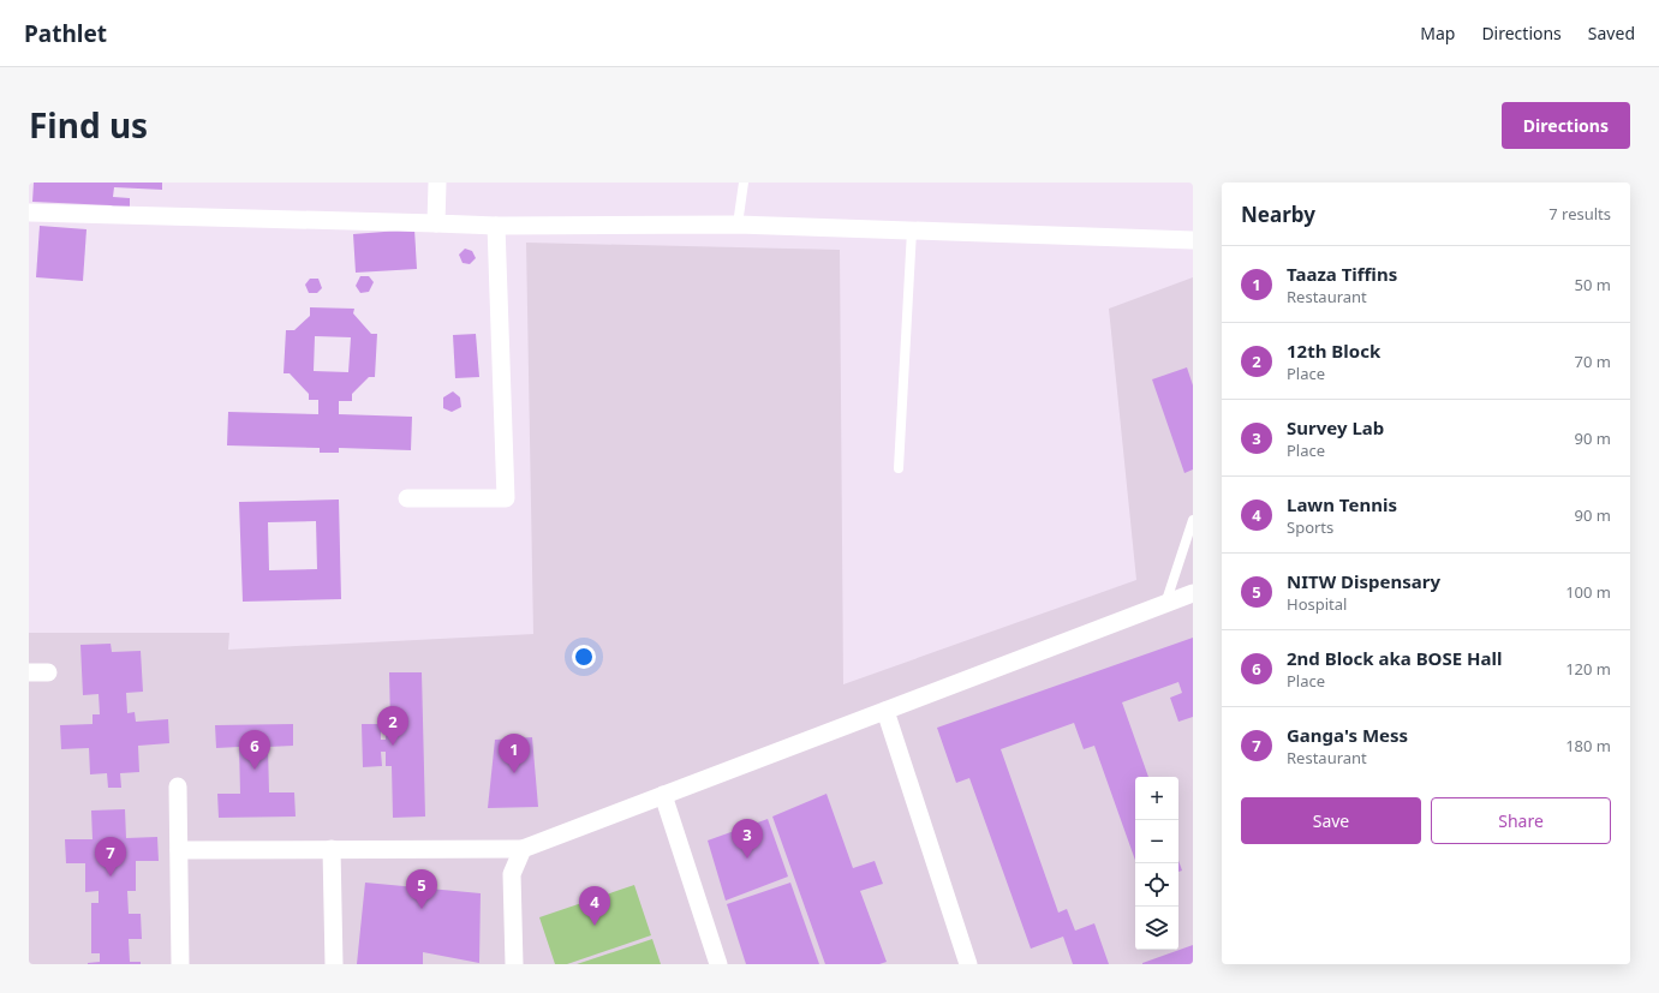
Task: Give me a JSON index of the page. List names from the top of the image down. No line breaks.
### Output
{"page":{"header":"Pathlet","nav":["Map","Directions","Saved"],"title":"Find us","buttons":["Directions",["Save","Share"]],"heading":["Nearby","7 results"],"list":[{"mark":"1","name":"Taaza Tiffins","note":"Restaurant","value":"50 m"},{"mark":"2","name":"12th Block","note":"Place","value":"70 m"},{"mark":"3","name":"Survey Lab","note":"Place","value":"90 m"},{"mark":"4","name":"Lawn Tennis","note":"Sports","value":"90 m"},{"mark":"5","name":"NITW Dispensary","note":"Hospital","value":"100 m"},{"mark":"6","name":"2nd Block aka BOSE Hall","note":"Place","value":"120 m"},{"mark":"7","name":"Ganga's Mess","note":"Restaurant","value":"180 m"}],"pins":["2","6","1","3","7","5","4"],"map_buttons":["+","−"]}}
